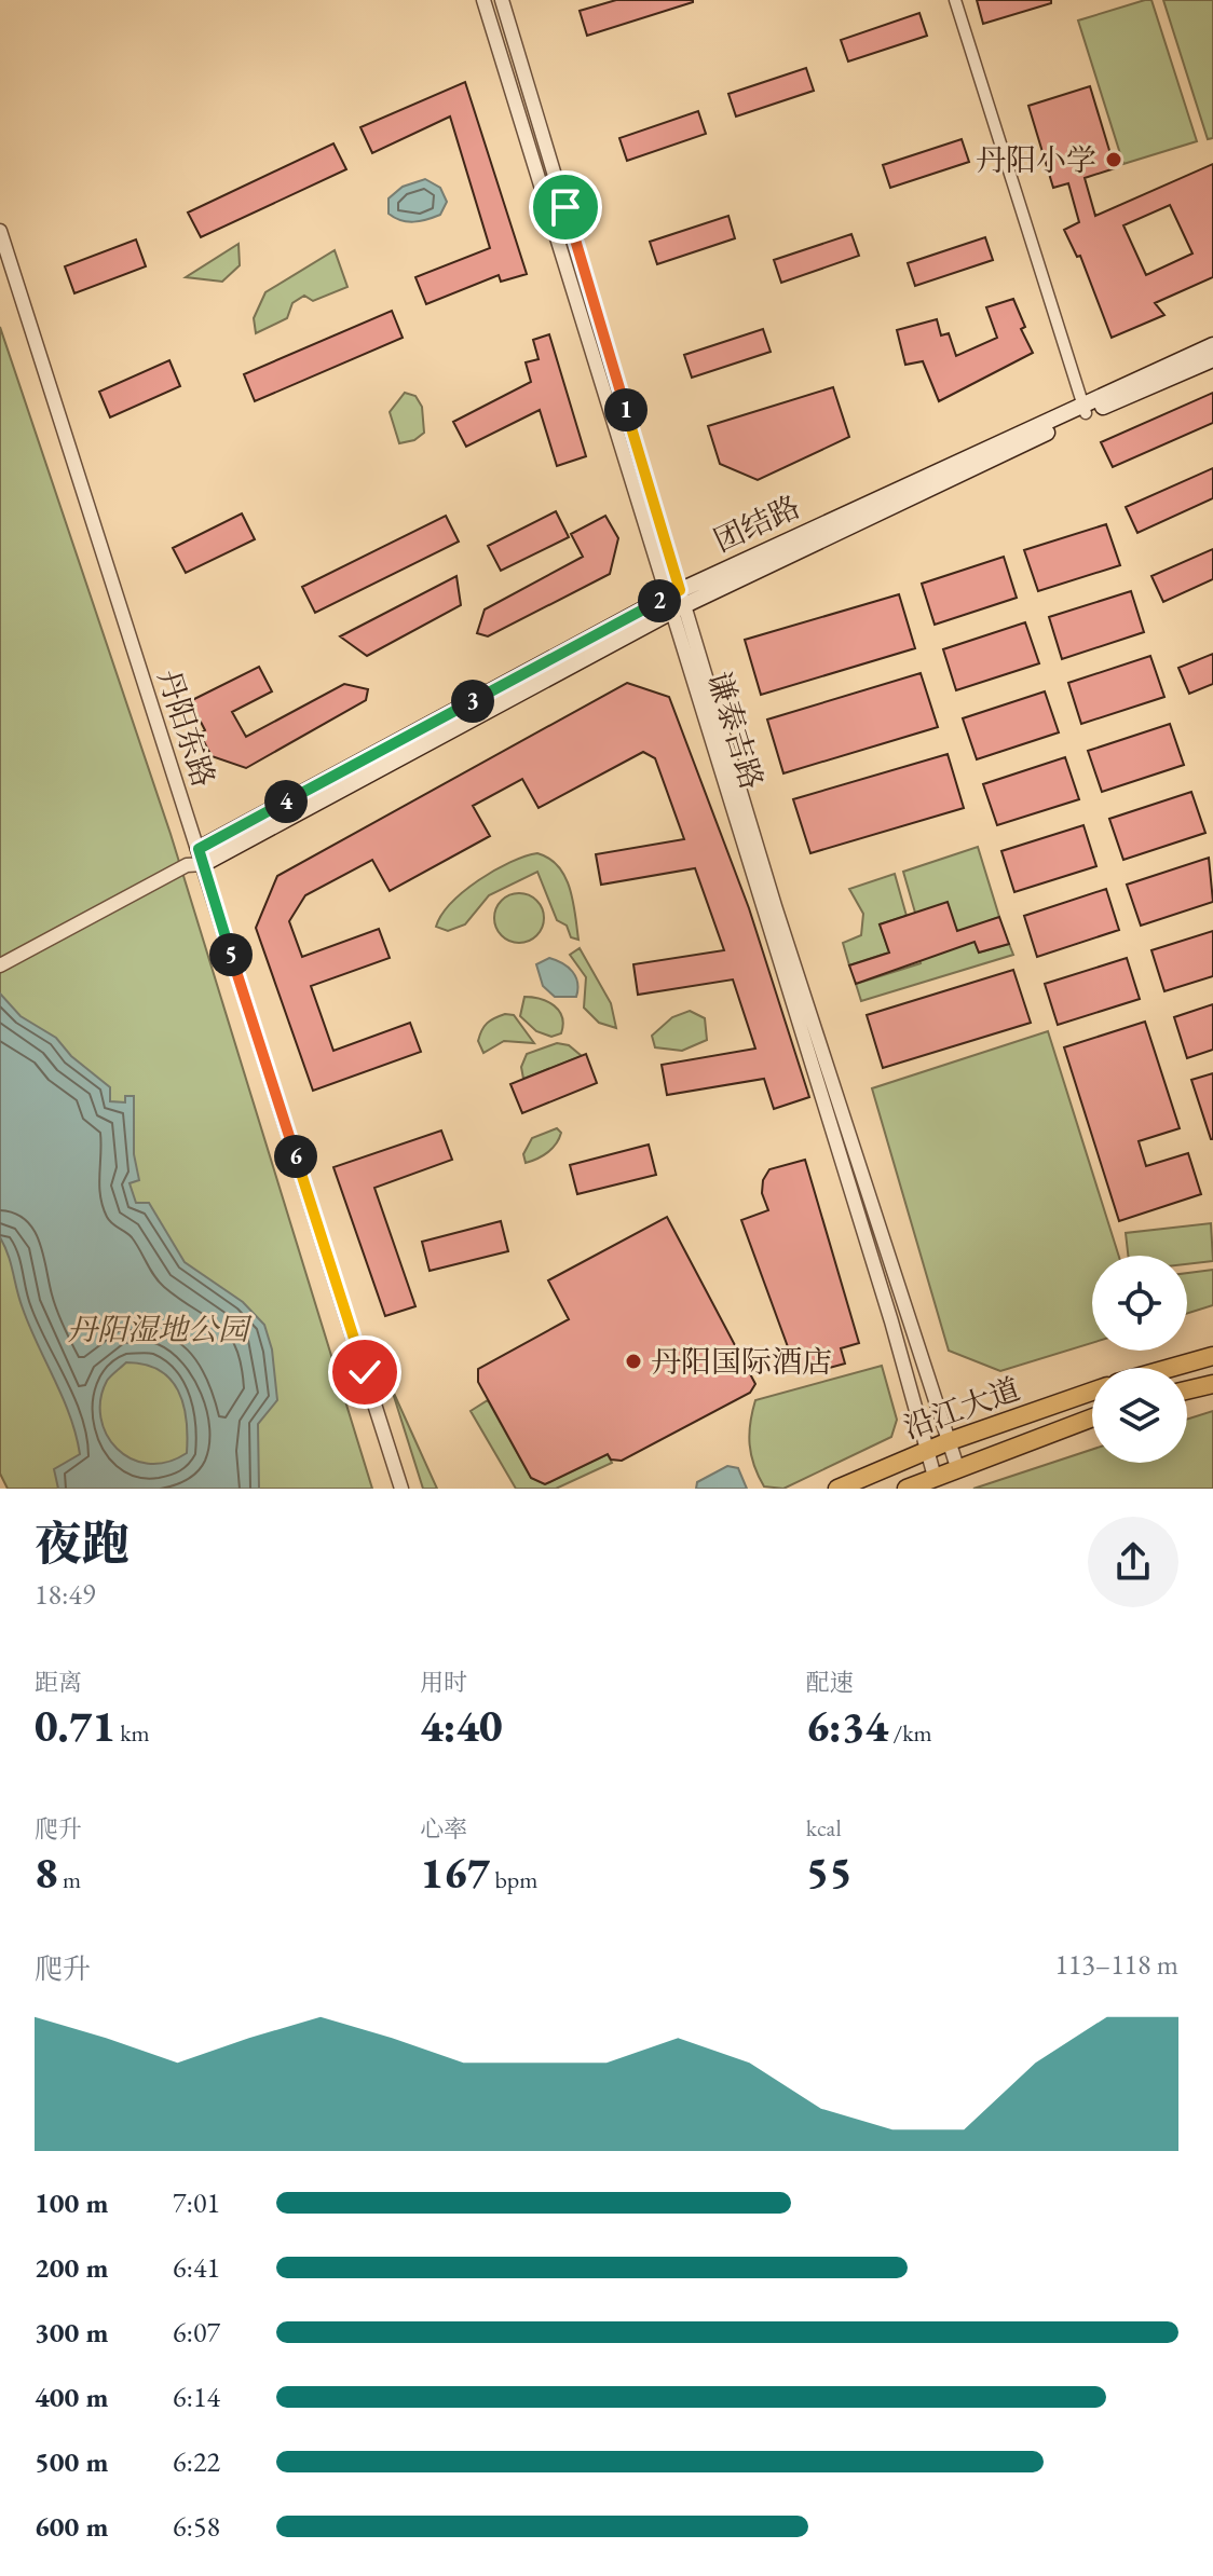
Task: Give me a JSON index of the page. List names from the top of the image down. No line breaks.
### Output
{"streets":{"main road":["团结路","沿江大道"],"street":["丹阳东路","谦泰吉路"]},"crossings":[["团结路","丹阳东路"],["团结路","谦泰吉路"],["谦泰吉路","沿江大道"]],"parks":["丹阳湿地公园"],"places":["丹阳小学","丹阳国际酒店"],"page":{"pins":["1","2","3","4","5","6"],"heading":["夜跑","18:49"],"stats":[["距离","0.71 km"],["用时","4:40"],["配速","6:34 /km"],["爬升","8 m"],["心率","167 bpm"],["kcal","55"]],"chart":["爬升","113–118 m"],"list":[{"name":"100 m","note":"7:01"},{"name":"200 m","note":"6:41"},{"name":"300 m","note":"6:07"},{"name":"400 m","note":"6:14"},{"name":"500 m","note":"6:22"},{"name":"600 m","note":"6:58"}]}}
